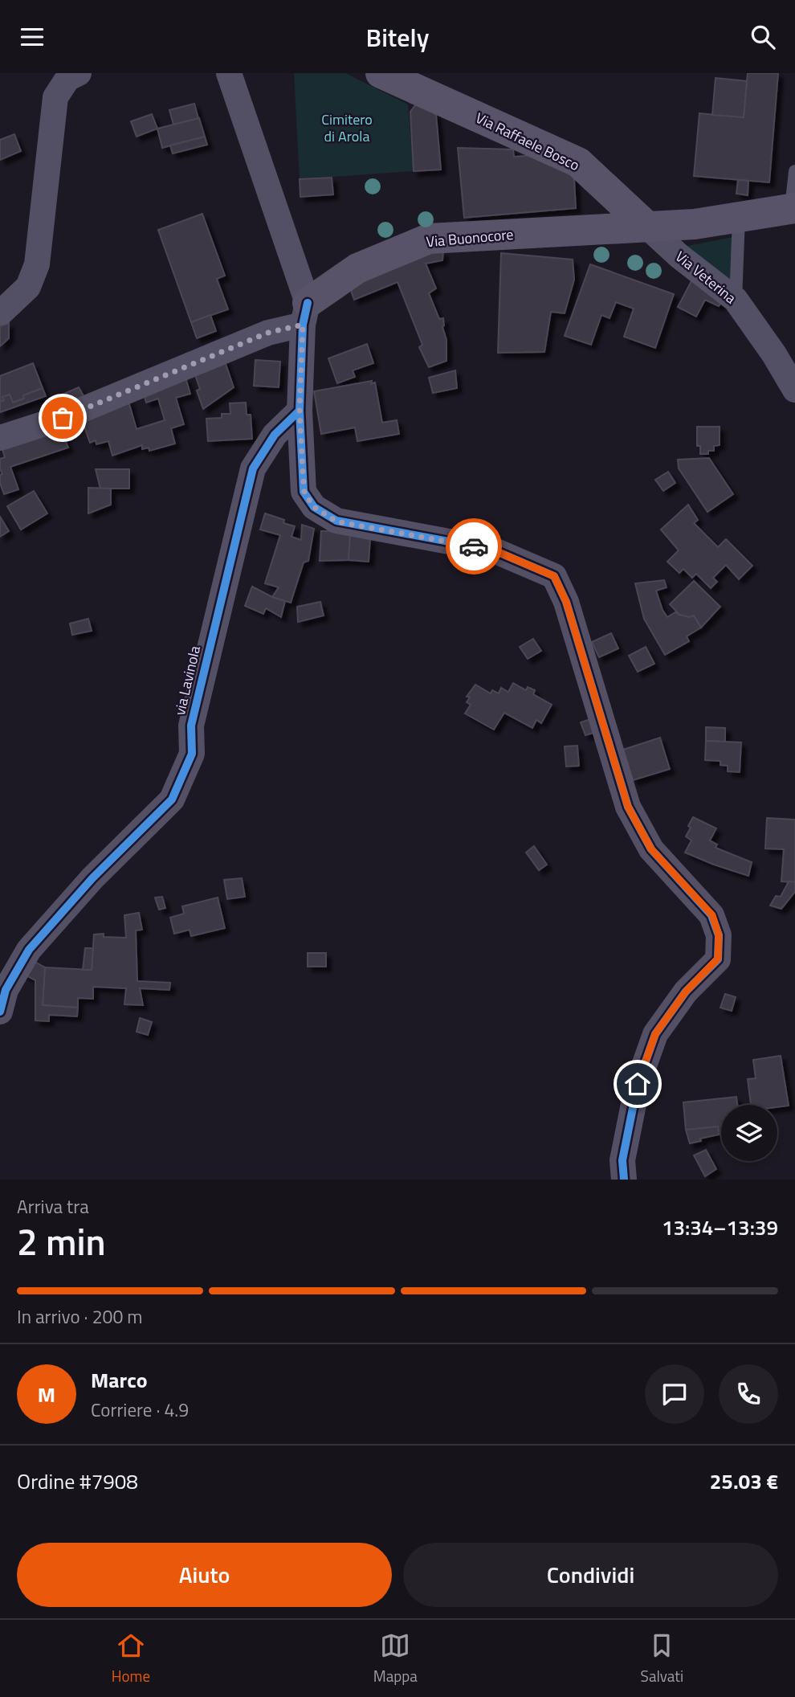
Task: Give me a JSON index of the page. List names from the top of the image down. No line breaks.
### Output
{"streets":{"street":["Via Raffaele Bosco","Via Buonocore","Via Veterina","via Lavinola"]},"crossings":[["Via Raffaele Bosco","Via Buonocore"],["Via Raffaele Bosco","Via Veterina"],["Via Buonocore","Via Veterina"]],"parks":["Cimitero di Arola"],"page":{"header":"Bitely","heading":["2 min","Arriva tra","13:34–13:39"],"panel":["Marco","Corriere · 4.9","Ordine #7908","25.03 €"],"bar":"In arrivo · 200 m","round":"M","buttons":["Aiuto","Condividi"],"tabs":["Home","Mappa","Salvati"]}}
